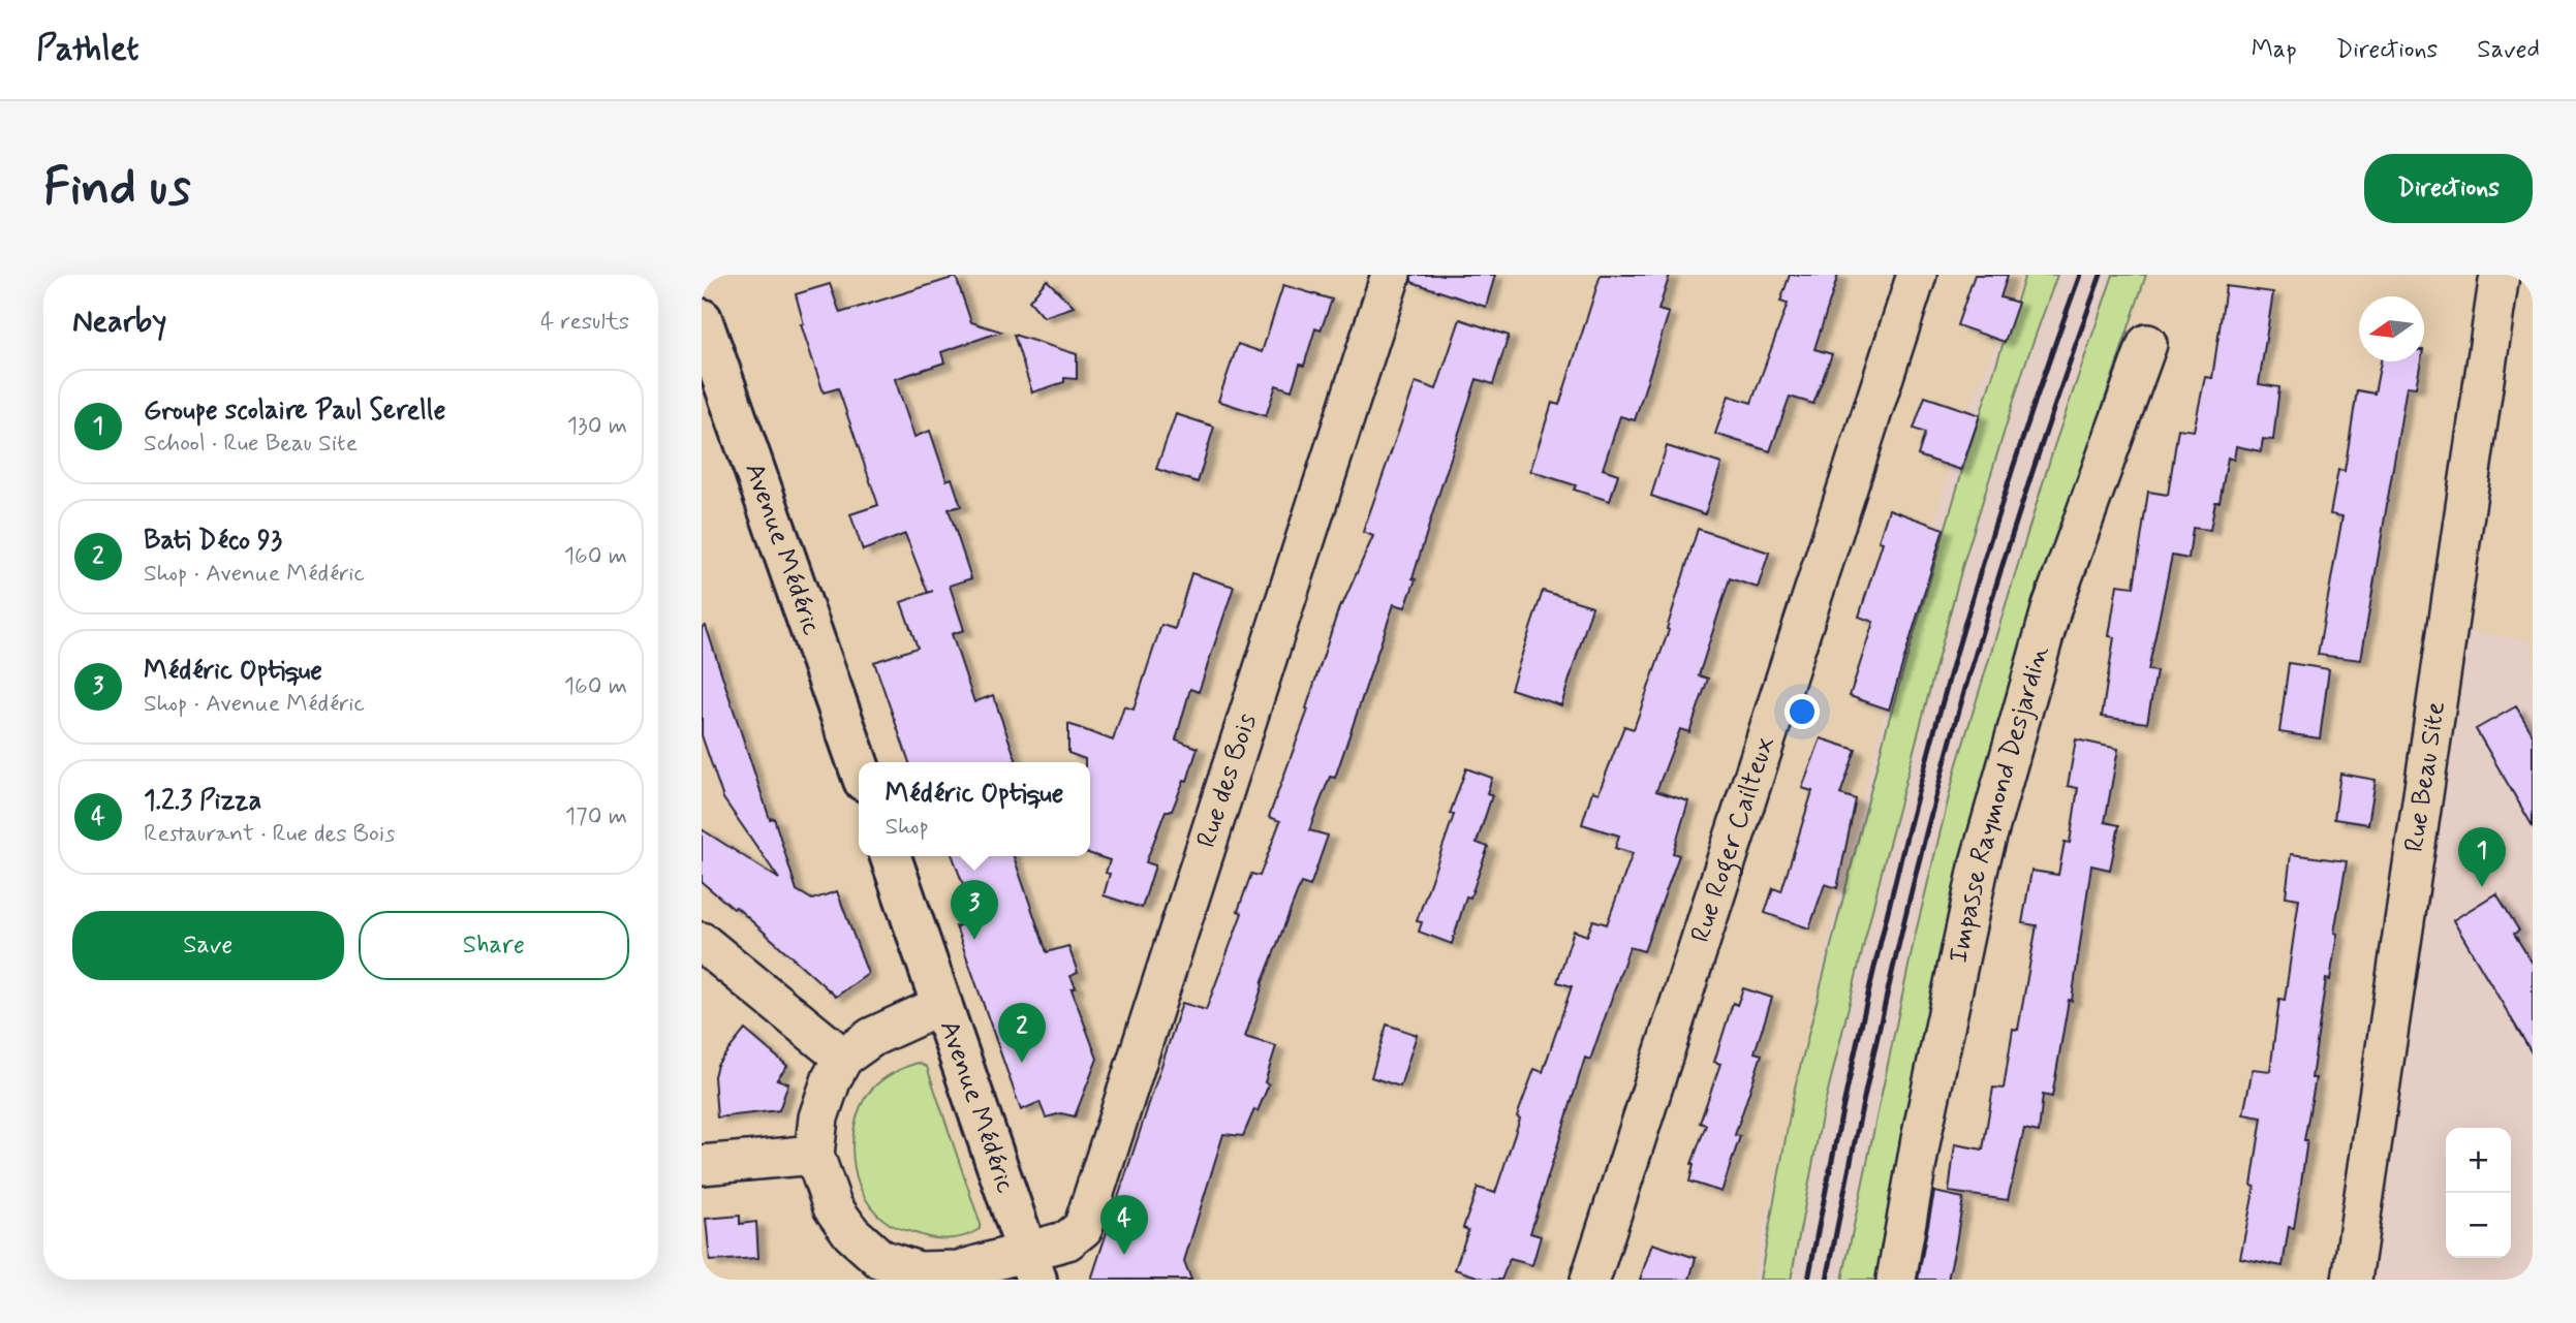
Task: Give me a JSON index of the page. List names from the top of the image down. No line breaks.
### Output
{"streets":{"main road":["Avenue Médéric"],"street":["Rue Beau Site","Rue des Bois","Impasse Raymond Desjardin","Rue Roger Cailteux"]},"crossings":[["Avenue Médéric","Rue des Bois"]],"north":"left","page":{"header":"Pathlet","nav":["Map","Directions","Saved"],"buttons":["Directions",["Save","Share"]],"title":"Find us","heading":["Nearby","4 results"],"list":[{"mark":"1","name":"Groupe scolaire Paul Serelle","note":"School · Rue Beau Site","value":"130 m"},{"mark":"2","name":"Bati Déco 93","note":"Shop · Avenue Médéric","value":"160 m"},{"mark":"3","name":"Médéric Optique","note":"Shop · Avenue Médéric","value":"160 m"},{"mark":"4","name":"1.2.3 Pizza","note":"Restaurant · Rue des Bois","value":"170 m"}],"popup":["Médéric Optique","Shop"],"pins":["1","3","2","4"],"map_buttons":["+","−"]}}
